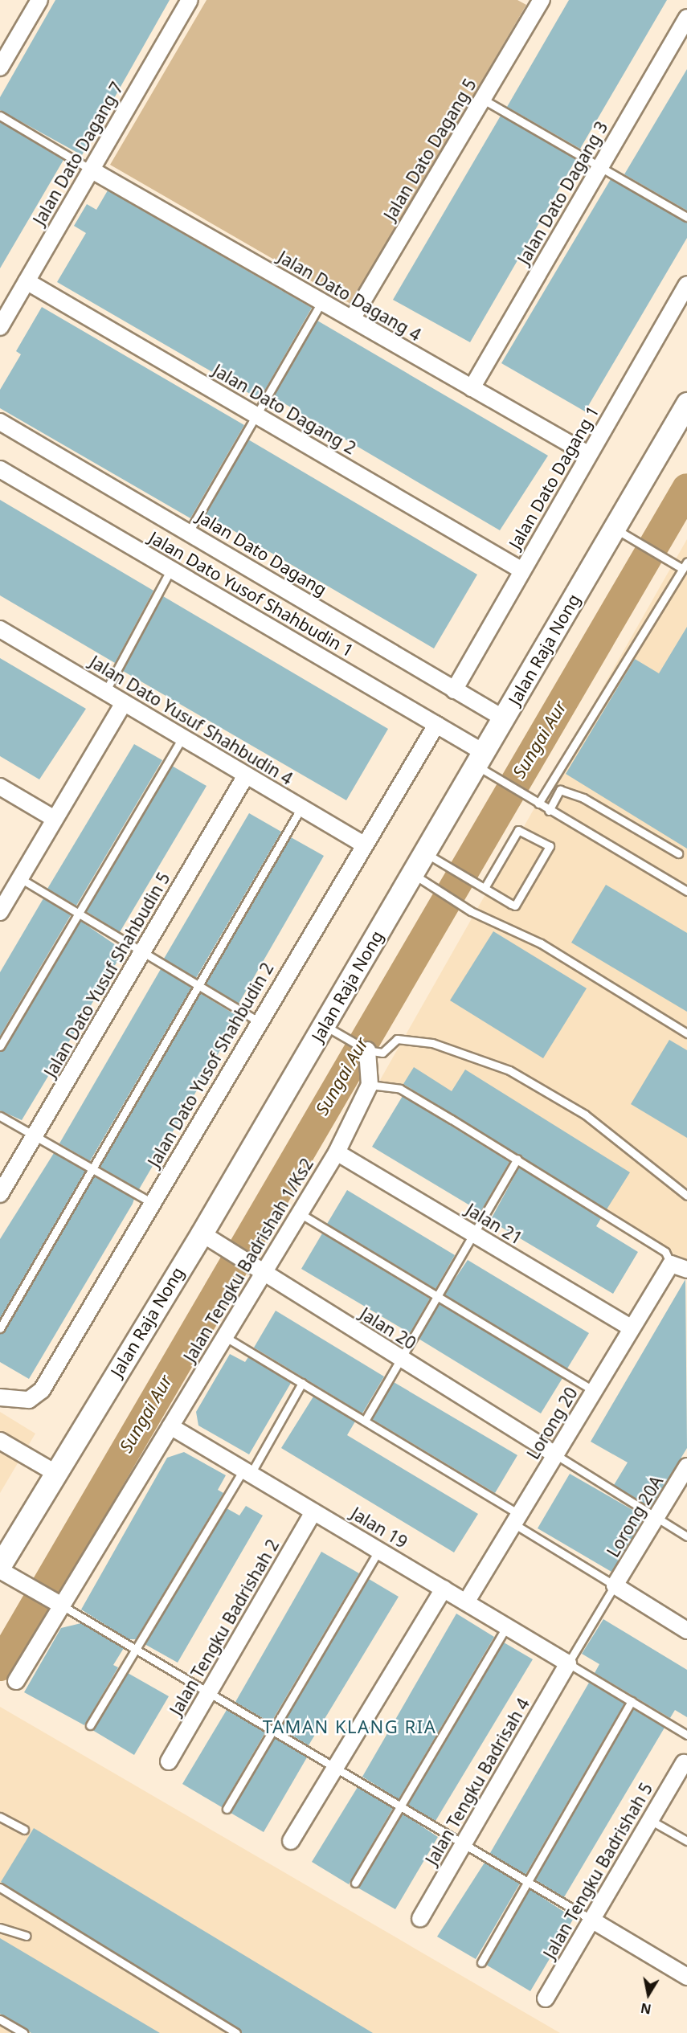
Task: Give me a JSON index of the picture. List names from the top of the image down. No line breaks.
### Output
{"streets":{"main road":["Jalan Raja Nong"],"street":["Jalan Dato Dagang 5","Jalan Dato Dagang 7","Jalan Dato Dagang 3","Jalan Dato Dagang 4","Jalan Dato Dagang 2","Jalan Dato Dagang 1","Jalan Dato Dagang","Jalan Dato Yusof Shahbudin 1","Jalan Dato Yusuf Shahbudin 4","Jalan Dato Yusuf Shahbudin 5","Jalan Dato Yusof Shahbudin 2","Jalan 21","Jalan Tengku Badrishah 1/Ks2","Jalan 20","Lorong 20","Lorong 20A","Jalan 19","Jalan Tengku Badrishah 2","Jalan Tengku Badrisah 4","Jalan Tengku Badrishah 5"]},"crossings":[["Jalan Dato Dagang 5","Jalan Dato Dagang 4"],["Jalan Dato Dagang 7","Jalan Dato Dagang 4"],["Jalan Dato Dagang 7","Jalan Dato Dagang 2"],["Jalan Dato Dagang 3","Jalan Dato Dagang 4"],["Jalan Dato Dagang 4","Jalan Dato Dagang 1"],["Jalan Dato Dagang 2","Jalan Dato Dagang 1"],["Jalan Dato Dagang 1","Jalan Dato Dagang"],["Jalan Dato Dagang","Jalan Raja Nong"],["Jalan Dato Yusof Shahbudin 1","Jalan Raja Nong"],["Jalan Dato Yusof Shahbudin 1","Jalan Dato Yusof Shahbudin 2"],["Jalan Raja Nong","Jalan 20"],["Jalan Dato Yusuf Shahbudin 4","Jalan Dato Yusuf Shahbudin 5"],["Jalan Dato Yusuf Shahbudin 4","Jalan Dato Yusof Shahbudin 2"],["Jalan 21","Jalan Tengku Badrishah 1/Ks2"],["Jalan 21","Lorong 20"],["Jalan Tengku Badrishah 1/Ks2","Jalan 20"],["Jalan Tengku Badrishah 1/Ks2","Jalan 19"],["Jalan 20","Lorong 20"],["Lorong 20","Jalan 19"],["Jalan 19","Jalan Tengku Badrishah 2"],["Jalan 19","Jalan Tengku Badrisah 4"]],"districts":["TAMAN KLANG RIA"],"water":["Sungai Aur"],"north":"bottom"}
